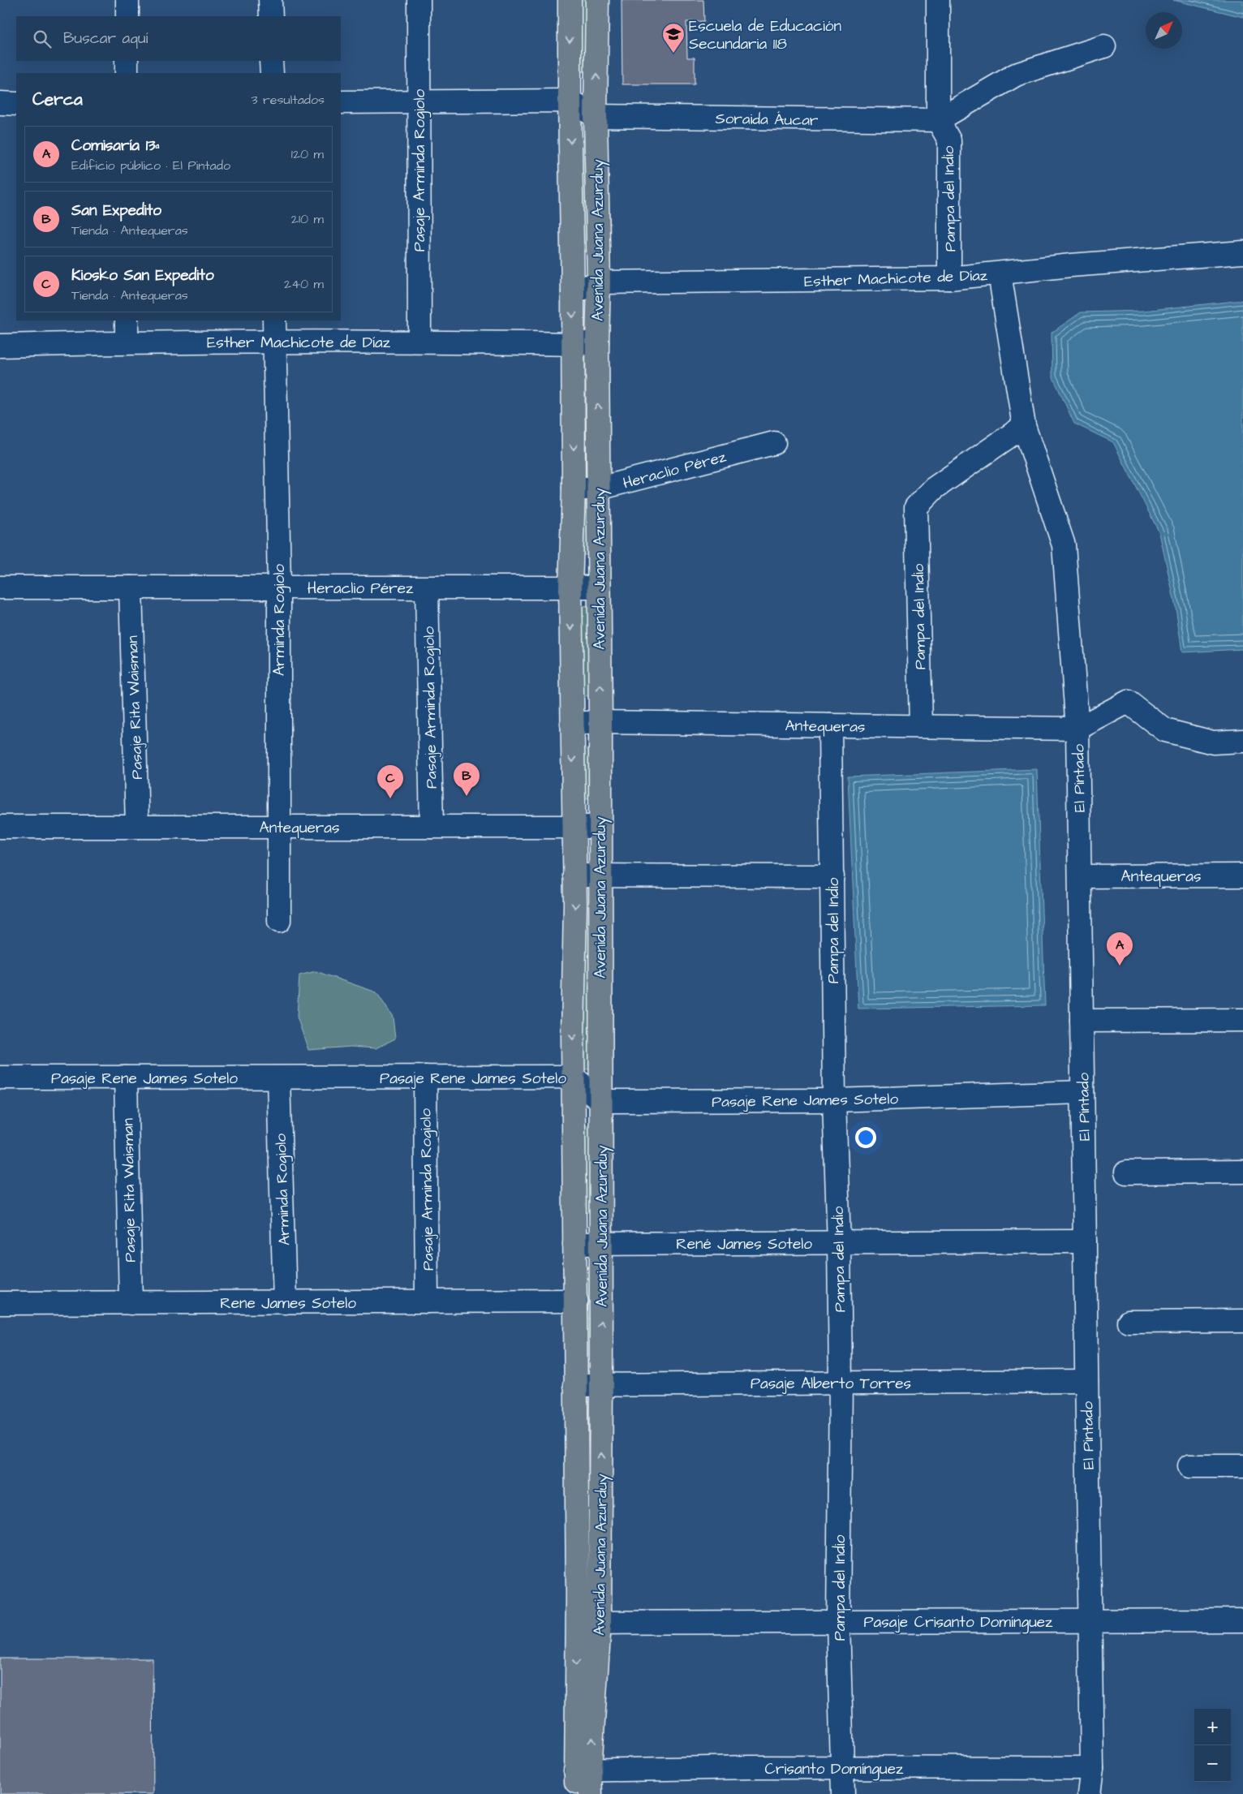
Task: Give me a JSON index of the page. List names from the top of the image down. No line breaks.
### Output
{"streets":{"main road":["Avenida Juana Azurduy"],"street":["Soraida Áucar","Pasaje Arminda Rogiolo","Pampa del Indio","Esther Machicote de Díaz","Heraclio Pérez","Arminda Rogiolo","Pasaje Rita Waisman","Antequeras","El Pintado","Pasaje Rene James Sotelo","René James Sotelo","Rene James Sotelo","Pasaje Alberto Torres","Pasaje Crisanto Domínguez","Crisanto Domínguez"]},"crossings":[["Soraida Áucar","Pampa del Indio"],["Soraida Áucar","Avenida Juana Azurduy"],["Pasaje Arminda Rogiolo","Esther Machicote de Díaz"],["Pasaje Arminda Rogiolo","Heraclio Pérez"],["Pasaje Arminda Rogiolo","Antequeras"],["Pasaje Arminda Rogiolo","Pasaje Rene James Sotelo"],["Pasaje Arminda Rogiolo","Rene James Sotelo"],["Pampa del Indio","Esther Machicote de Díaz"],["Pampa del Indio","Antequeras"],["Pampa del Indio","El Pintado"],["Pampa del Indio","Pasaje Rene James Sotelo"],["Pampa del Indio","René James Sotelo"],["Pampa del Indio","Pasaje Alberto Torres"],["Pampa del Indio","Pasaje Crisanto Domínguez"],["Pampa del Indio","Crisanto Domínguez"],["Avenida Juana Azurduy","Esther Machicote de Díaz"],["Avenida Juana Azurduy","Heraclio Pérez"],["Avenida Juana Azurduy","Antequeras"],["Avenida Juana Azurduy","Pasaje Rene James Sotelo"],["Avenida Juana Azurduy","René James Sotelo"],["Avenida Juana Azurduy","Rene James Sotelo"],["Avenida Juana Azurduy","Pasaje Alberto Torres"],["Avenida Juana Azurduy","Pasaje Crisanto Domínguez"],["Avenida Juana Azurduy","Crisanto Domínguez"],["Esther Machicote de Díaz","Arminda Rogiolo"],["Esther Machicote de Díaz","El Pintado"],["Heraclio Pérez","Arminda Rogiolo"],["Heraclio Pérez","Pasaje Rita Waisman"],["Arminda Rogiolo","Antequeras"],["Arminda Rogiolo","Pasaje Rene James Sotelo"],["Arminda Rogiolo","Rene James Sotelo"],["Pasaje Rita Waisman","Antequeras"],["Pasaje Rita Waisman","Pasaje Rene James Sotelo"],["Pasaje Rita Waisman","Rene James Sotelo"],["Antequeras","El Pintado"],["El Pintado","Pasaje Rene James Sotelo"],["El Pintado","René James Sotelo"],["El Pintado","Pasaje Alberto Torres"],["El Pintado","Pasaje Crisanto Domínguez"],["El Pintado","Crisanto Domínguez"]],"places":{"school or university":["Escuela de Educación Secundaria 118"]},"north":"top right","page":{"search":"Buscar aquí","heading":["Cerca","3 resultados"],"list":[{"mark":"A","name":"Comisaría 13ª","note":"Edificio público · El Pintado","value":"120 m"},{"mark":"B","name":"San Expedito","note":"Tienda · Antequeras","value":"210 m"},{"mark":"C","name":"Kiosko San Expedito","note":"Tienda · Antequeras","value":"240 m"}],"pins":["B","C","A"],"map_buttons":["+","−"]}}
